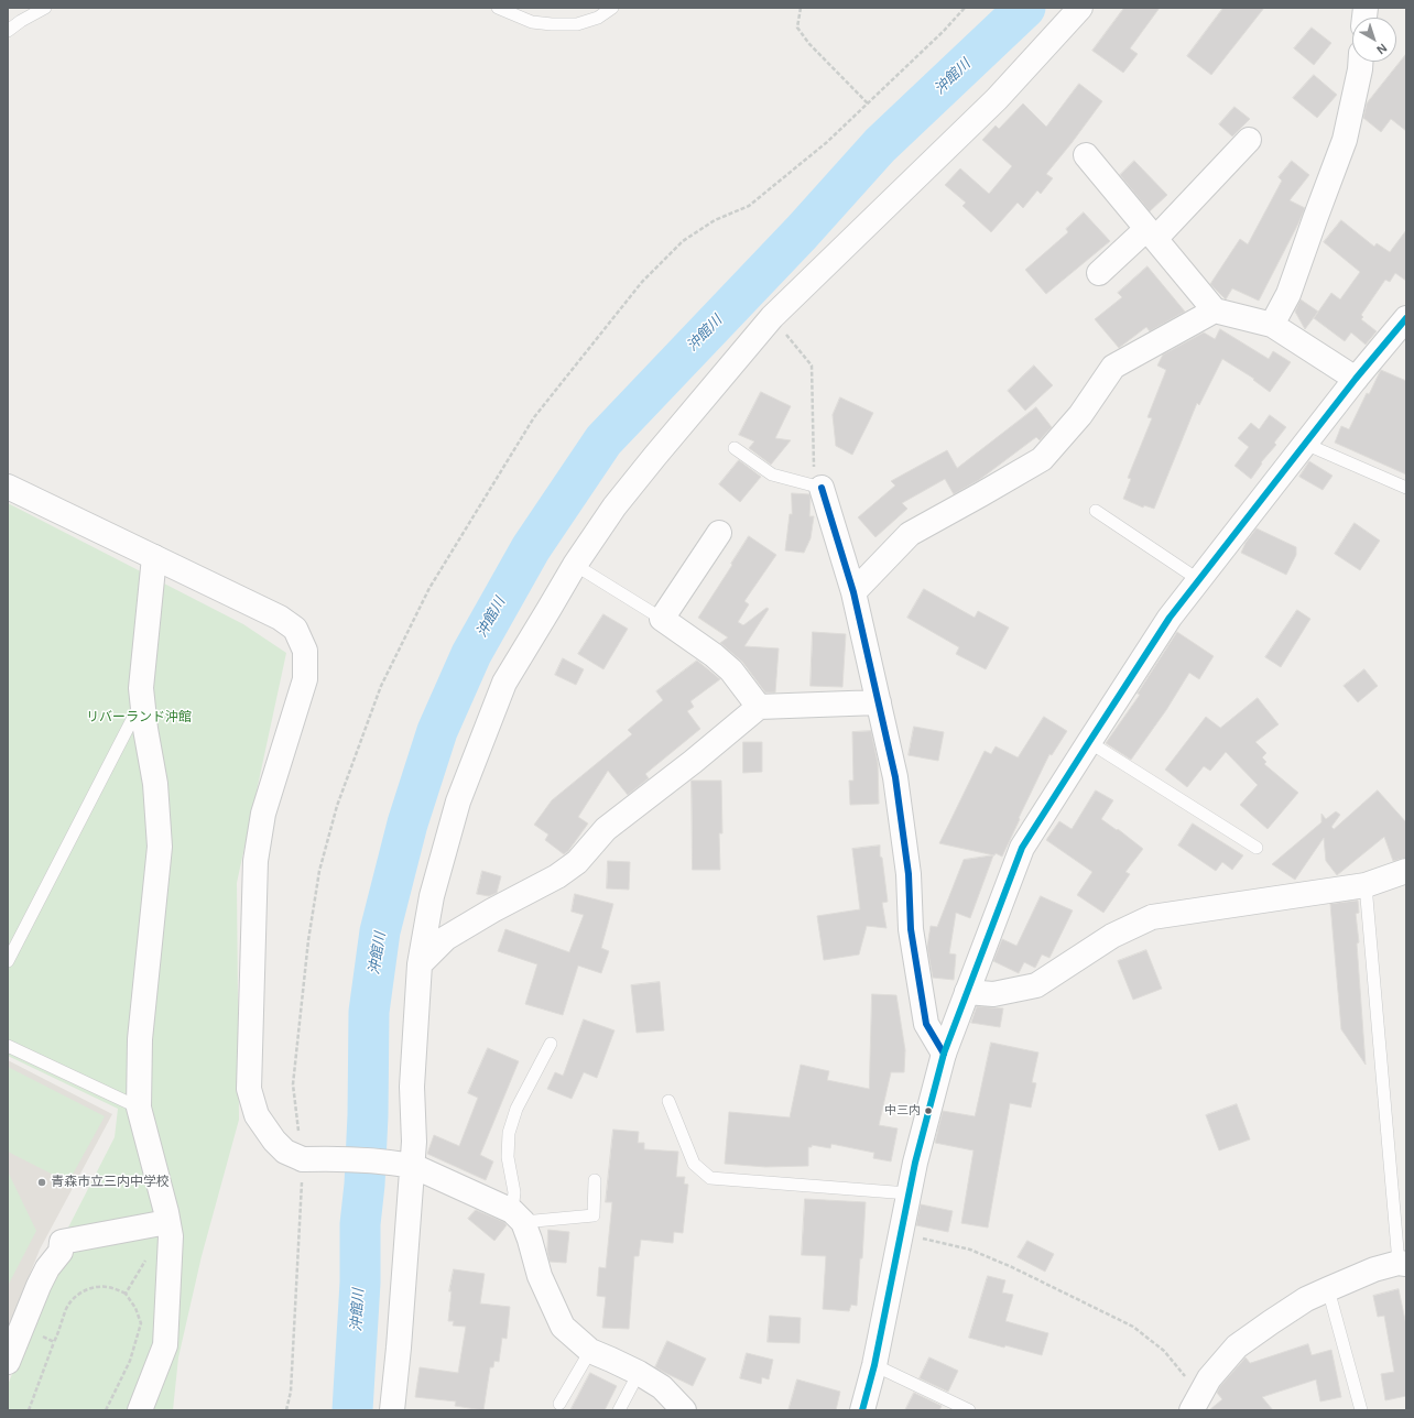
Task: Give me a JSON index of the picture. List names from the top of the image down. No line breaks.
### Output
{"water":["沖館川"],"parks":["リバーランド沖館"],"places":["中三内","青森市立三内中学校"],"north":"bottom right"}
